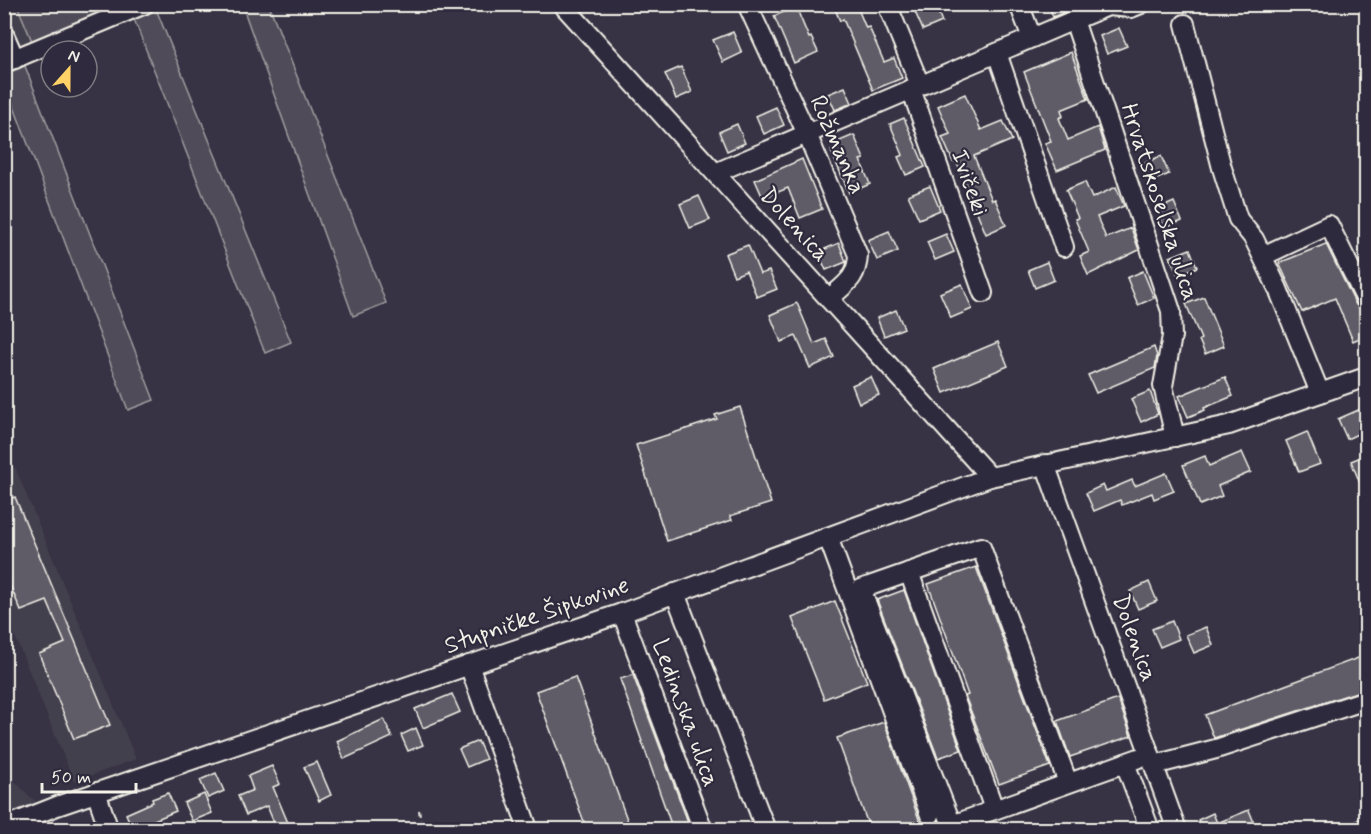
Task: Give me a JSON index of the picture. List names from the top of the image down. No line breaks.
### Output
{"streets":{"street":["Rožmanka","Ivičeki","Hrvatskoselska ulica","Dolenica","Stupničke Šipkovine","Ledinska ulica"]},"crossings":[["Rožmanka","Dolenica"],["Dolenica","Stupničke Šipkovine"],["Stupničke Šipkovine","Ledinska ulica"]],"scale_bar":"50 m","north":"top"}
